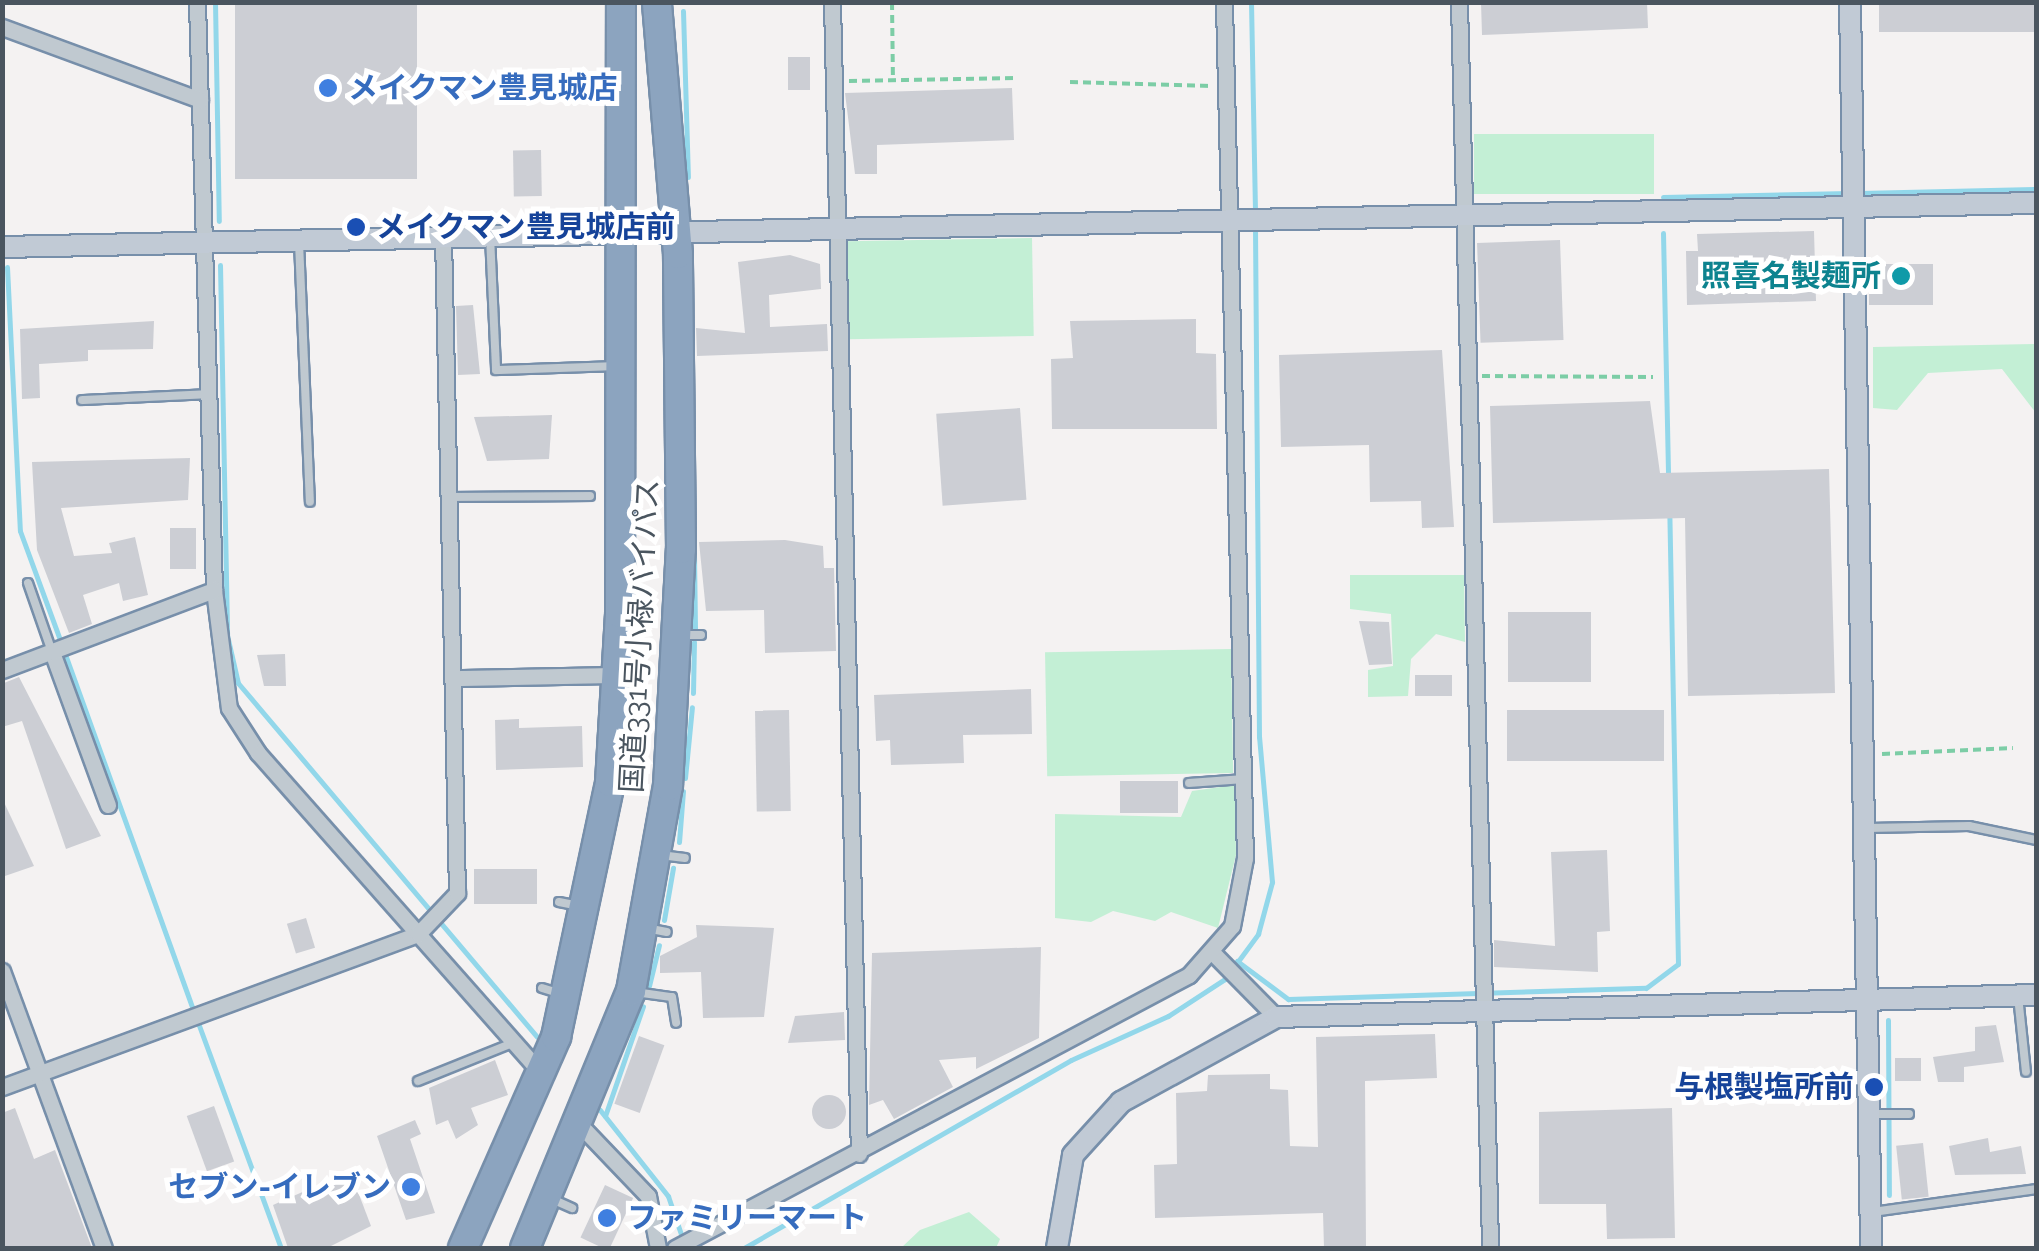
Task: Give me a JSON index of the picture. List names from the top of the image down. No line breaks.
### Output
{"streets":{"highway":["国道331号小禄バイパス"]},"places":["メイクマン豊見城店","メイクマン豊見城店前","照喜名製麺所","与根製塩所前","セブン-イレブン","ファミリーマート"]}
